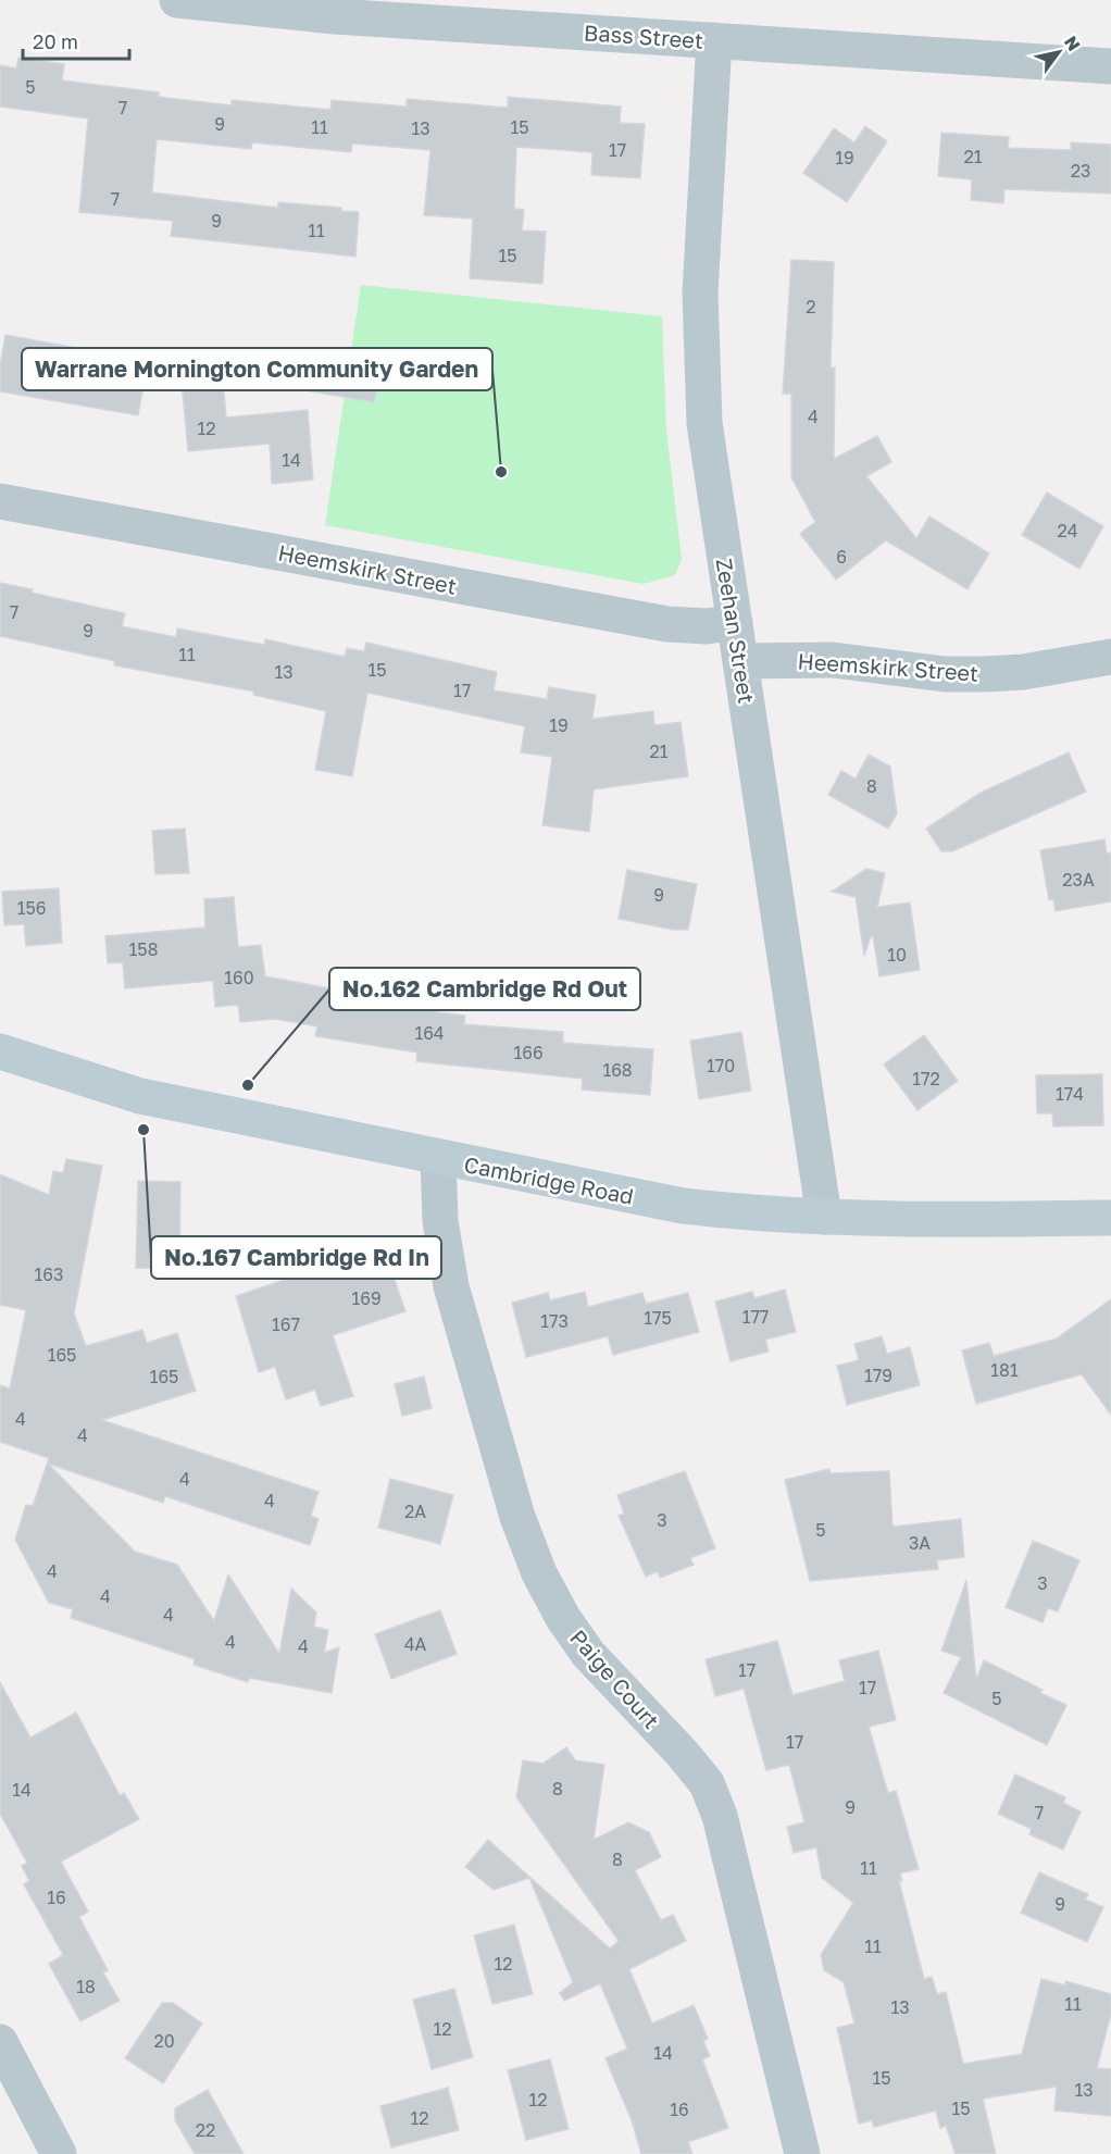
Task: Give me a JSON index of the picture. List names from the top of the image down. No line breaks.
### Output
{"streets":{"main road":["Cambridge Road"],"street":["Bass Street","Heemskirk Street","Zeehan Street","Paige Court"]},"crossings":[["Bass Street","Zeehan Street"],["Heemskirk Street","Zeehan Street"],["Zeehan Street","Cambridge Road"],["Cambridge Road","Paige Court"]],"places":["Warrane Mornington Community Garden","No.162 Cambridge Rd Out","No.167 Cambridge Rd In"],"house_numbers":["5","7","9","11","15","13","17","21","19","23","7","9","11","15","2","4","12","14","24","6","7","9","11","15","13","17","19","21","8","23A","9","156","158","10","160","164","166","170","168","172","174","163","169","177","175","173","167","165","181","179","165","4","4","4","4","2A","3","5","3A","4","3","4","4","4","4A","4","17","17","5","17","8","14","9","7","8","11","16","9","11","12","18","11","13","12","20","14","15","13","12","15","16","12","22"],"scale_bar":"20 m","north":"top right"}
